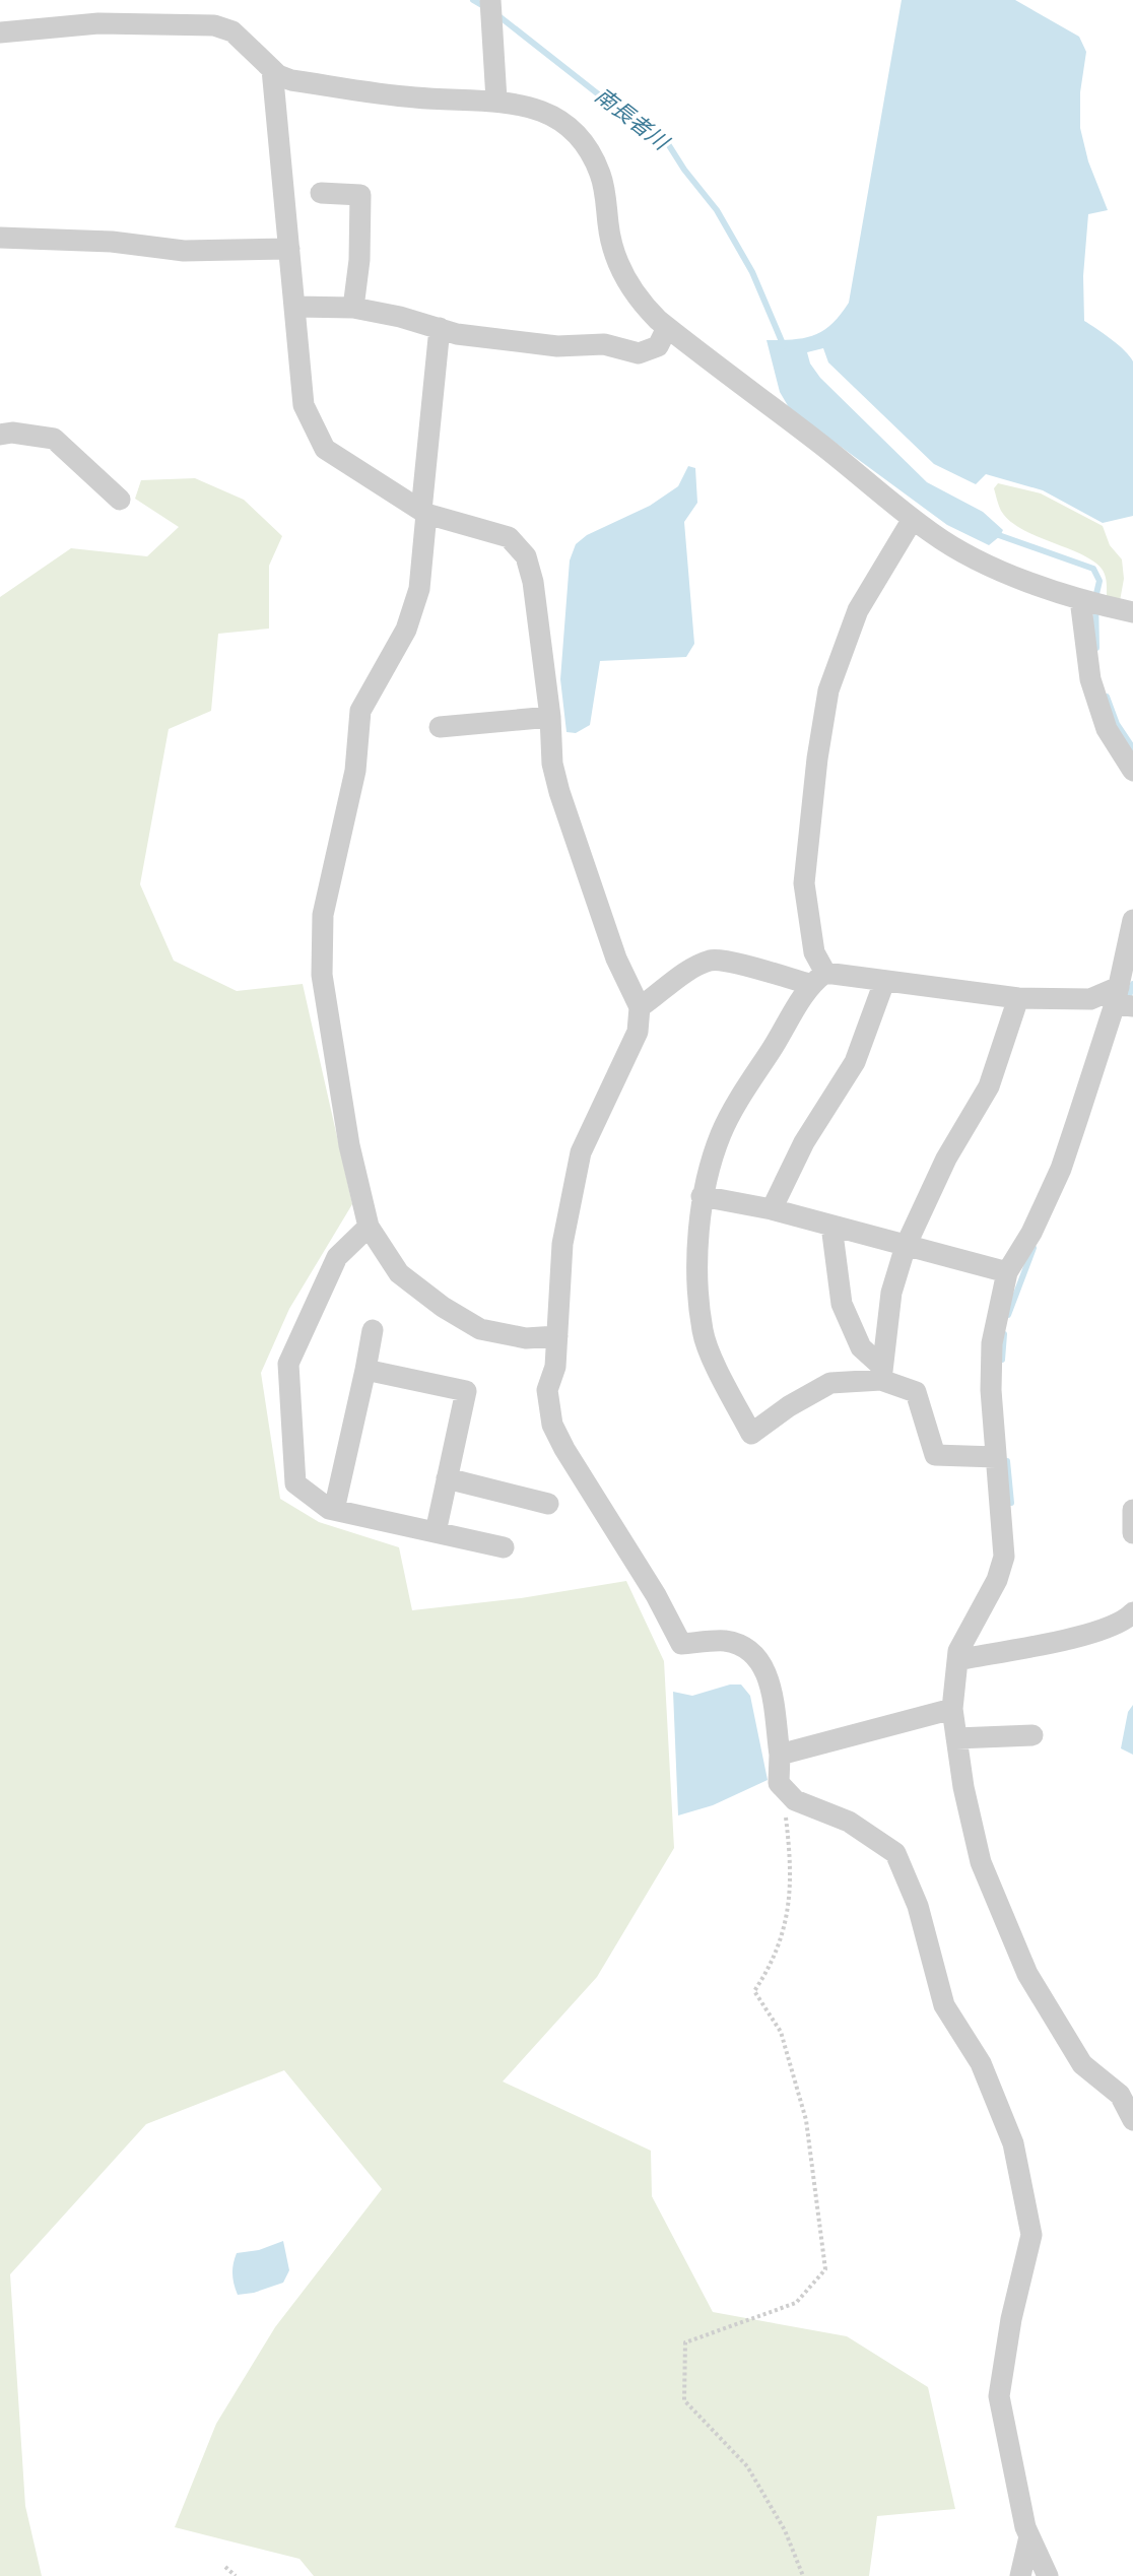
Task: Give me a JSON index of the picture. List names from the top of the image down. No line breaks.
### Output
{"water":["南長者川"]}
